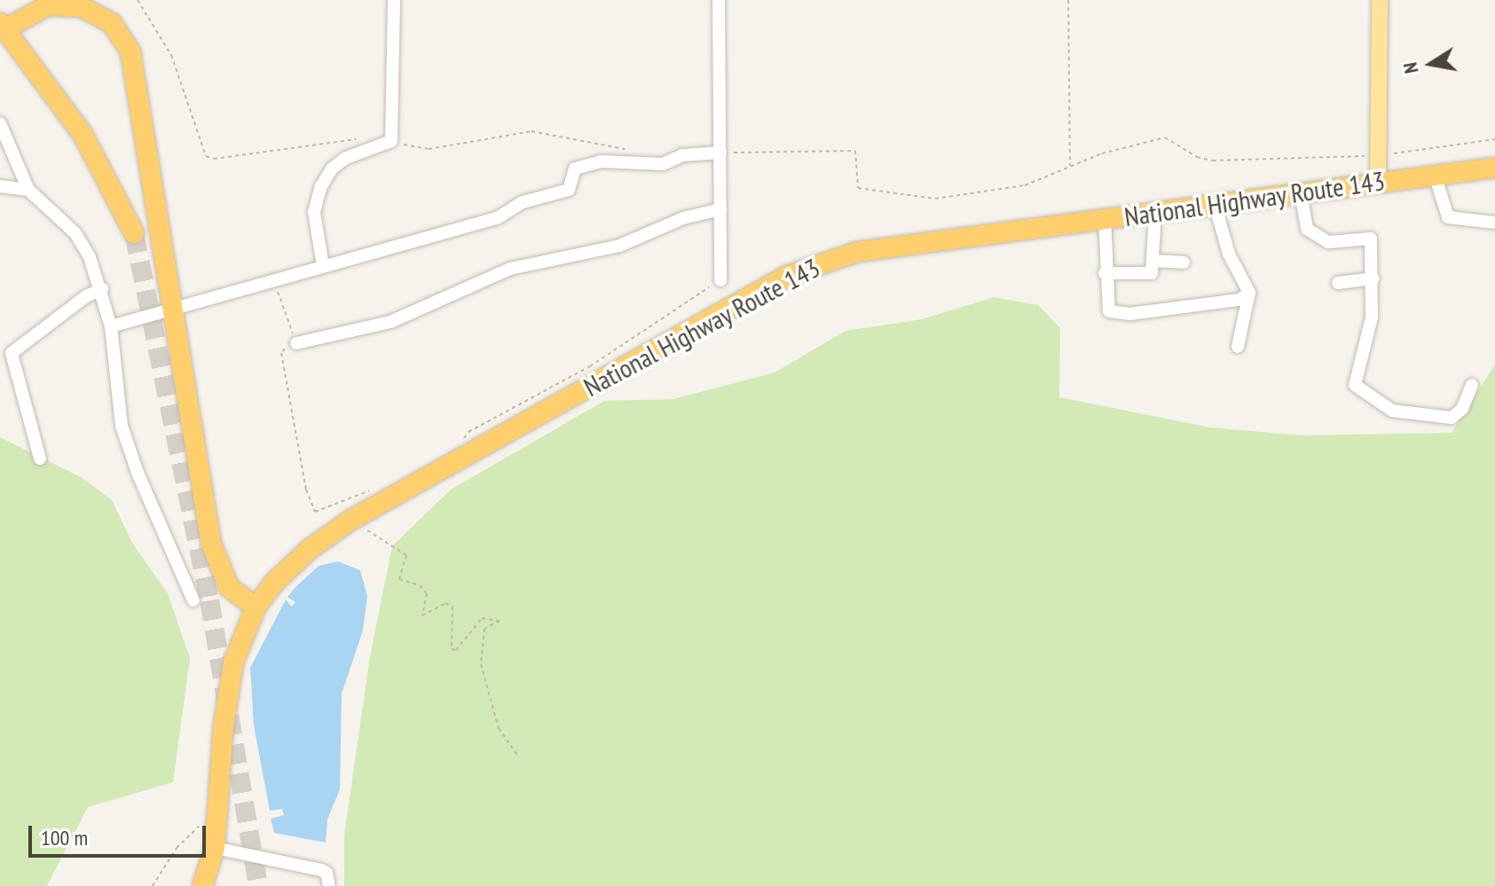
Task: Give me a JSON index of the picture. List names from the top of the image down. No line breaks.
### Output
{"streets":{"highway":["National Highway Route 143"]},"scale_bar":"100 m","north":"left"}
